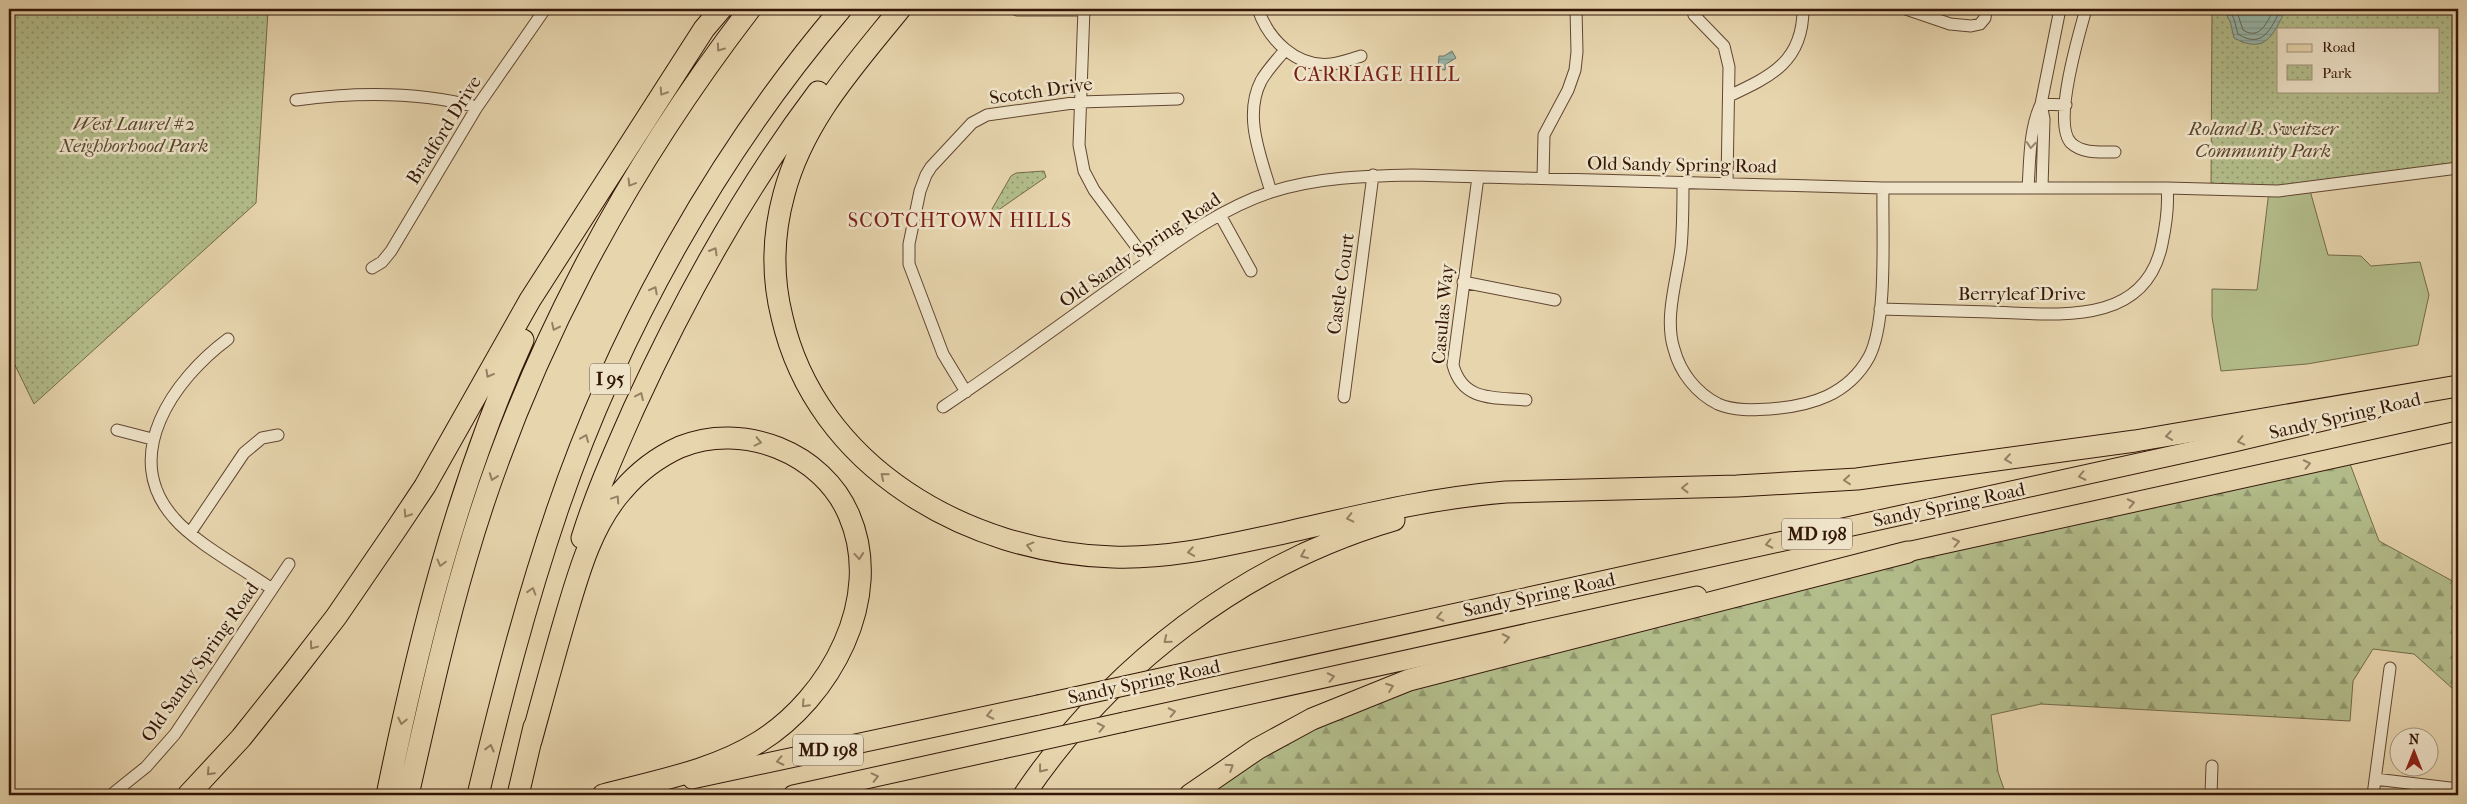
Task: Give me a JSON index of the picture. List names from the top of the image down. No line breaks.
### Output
{"streets":{"highway":["I 95"],"main road":["Sandy Spring Road","MD 198"],"street":["Scotch Drive","Bradford Drive","Old Sandy Spring Road","Castle Court","Berryleaf Drive","Casulas Way"]},"crossings":[["Scotch Drive","Old Sandy Spring Road"],["Old Sandy Spring Road","Castle Court"],["Old Sandy Spring Road","Berryleaf Drive"],["Old Sandy Spring Road","Casulas Way"]],"districts":["CARRIAGE HILL","SCOTCHTOWN HILLS"],"parks":["West Laurel #2 Neighborhood Park","Roland B. Sweitzer Community Park"],"legend":["Road","Park"],"north":"top"}
